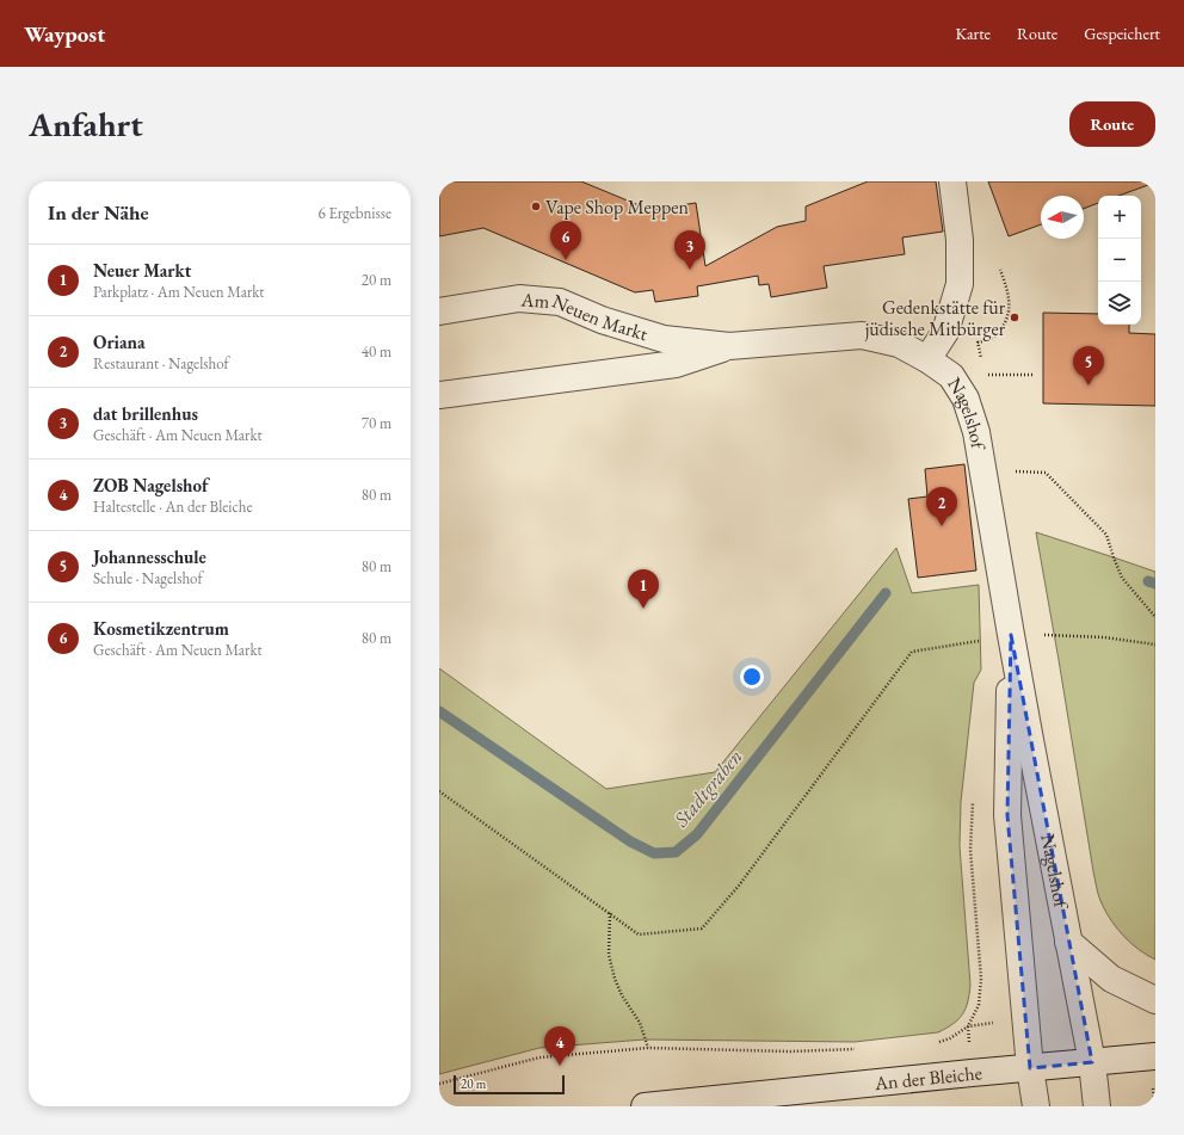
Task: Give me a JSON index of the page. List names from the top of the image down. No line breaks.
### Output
{"streets":{"street":["Am Neuen Markt","Nagelshof","An der Bleiche"]},"crossings":[["Am Neuen Markt","Nagelshof"],["Nagelshof","An der Bleiche"]],"water":["Stadtgraben"],"places":["Vape Shop Meppen","Gedenkstätte für jüdische Mitbürger"],"scale_bar":"20 m","north":"left","page":{"header":"Waypost","nav":["Karte","Route","Gespeichert"],"buttons":"Route","title":"Anfahrt","heading":["In der Nähe","6 Ergebnisse"],"map_buttons":["+","−"],"pins":["6","3","5","2","1","4"],"list":[{"mark":"1","name":"Neuer Markt","note":"Parkplatz · Am Neuen Markt","value":"20 m"},{"mark":"2","name":"Oriana","note":"Restaurant · Nagelshof","value":"40 m"},{"mark":"3","name":"dat brillenhus","note":"Geschäft · Am Neuen Markt","value":"70 m"},{"mark":"4","name":"ZOB Nagelshof","note":"Haltestelle · An der Bleiche","value":"80 m"},{"mark":"5","name":"Johannesschule","note":"Schule · Nagelshof","value":"80 m"},{"mark":"6","name":"Kosmetikzentrum","note":"Geschäft · Am Neuen Markt","value":"80 m"}],"scale":"20 m"}}
